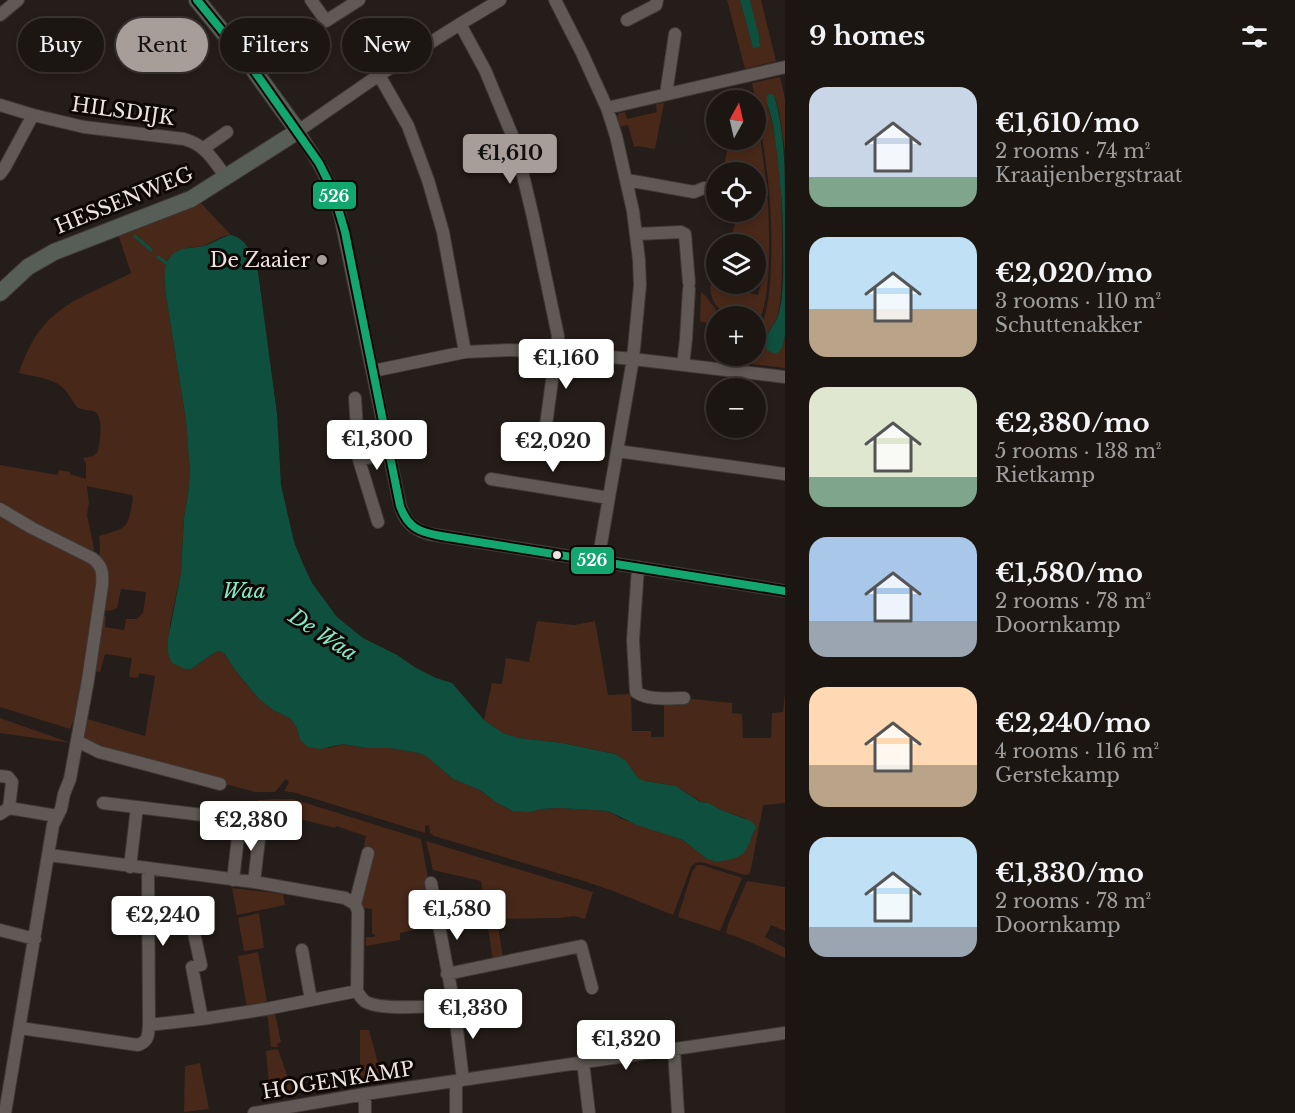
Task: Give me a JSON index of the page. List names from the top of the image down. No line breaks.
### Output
{"streets":{"main road":["HESSENWEG"],"street":["HILSDIJK","HOGENKAMP"]},"water":["Waa","De Waa"],"places":["De Zaaier"],"lines":["transit line 526"],"north":"top","page":{"heading":"9 homes","chip":["Buy","Rent","Filters","New"],"list":[{"name":"€1,610/mo","note":"2 rooms · 74 m² · Kraaijenbergstraat"},{"name":"€2,020/mo","note":"3 rooms · 110 m² · Schuttenakker"},{"name":"€2,380/mo","note":"5 rooms · 138 m² · Rietkamp"},{"name":"€1,580/mo","note":"2 rooms · 78 m² · Doornkamp"},{"name":"€2,240/mo","note":"4 rooms · 116 m² · Gerstekamp"},{"name":"€1,330/mo","note":"2 rooms · 78 m² · Doornkamp"}],"map_buttons":["+","−"],"price":["€1,610","€1,160","€1,300","€2,020","€2,380","€1,580","€2,240","€1,330","€1,320"]}}
